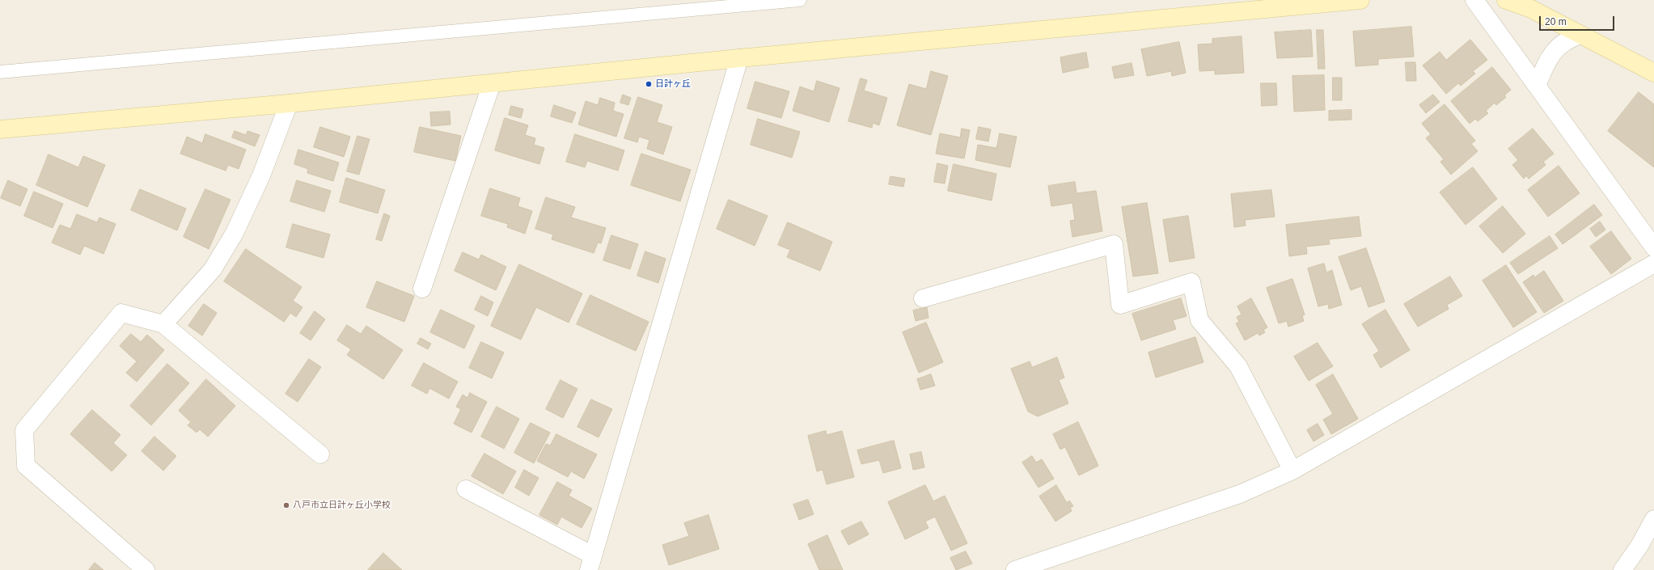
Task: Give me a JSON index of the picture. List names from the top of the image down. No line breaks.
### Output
{"places":["日計ヶ丘","八戸市立日計ヶ丘小学校"],"scale_bar":"20 m"}
